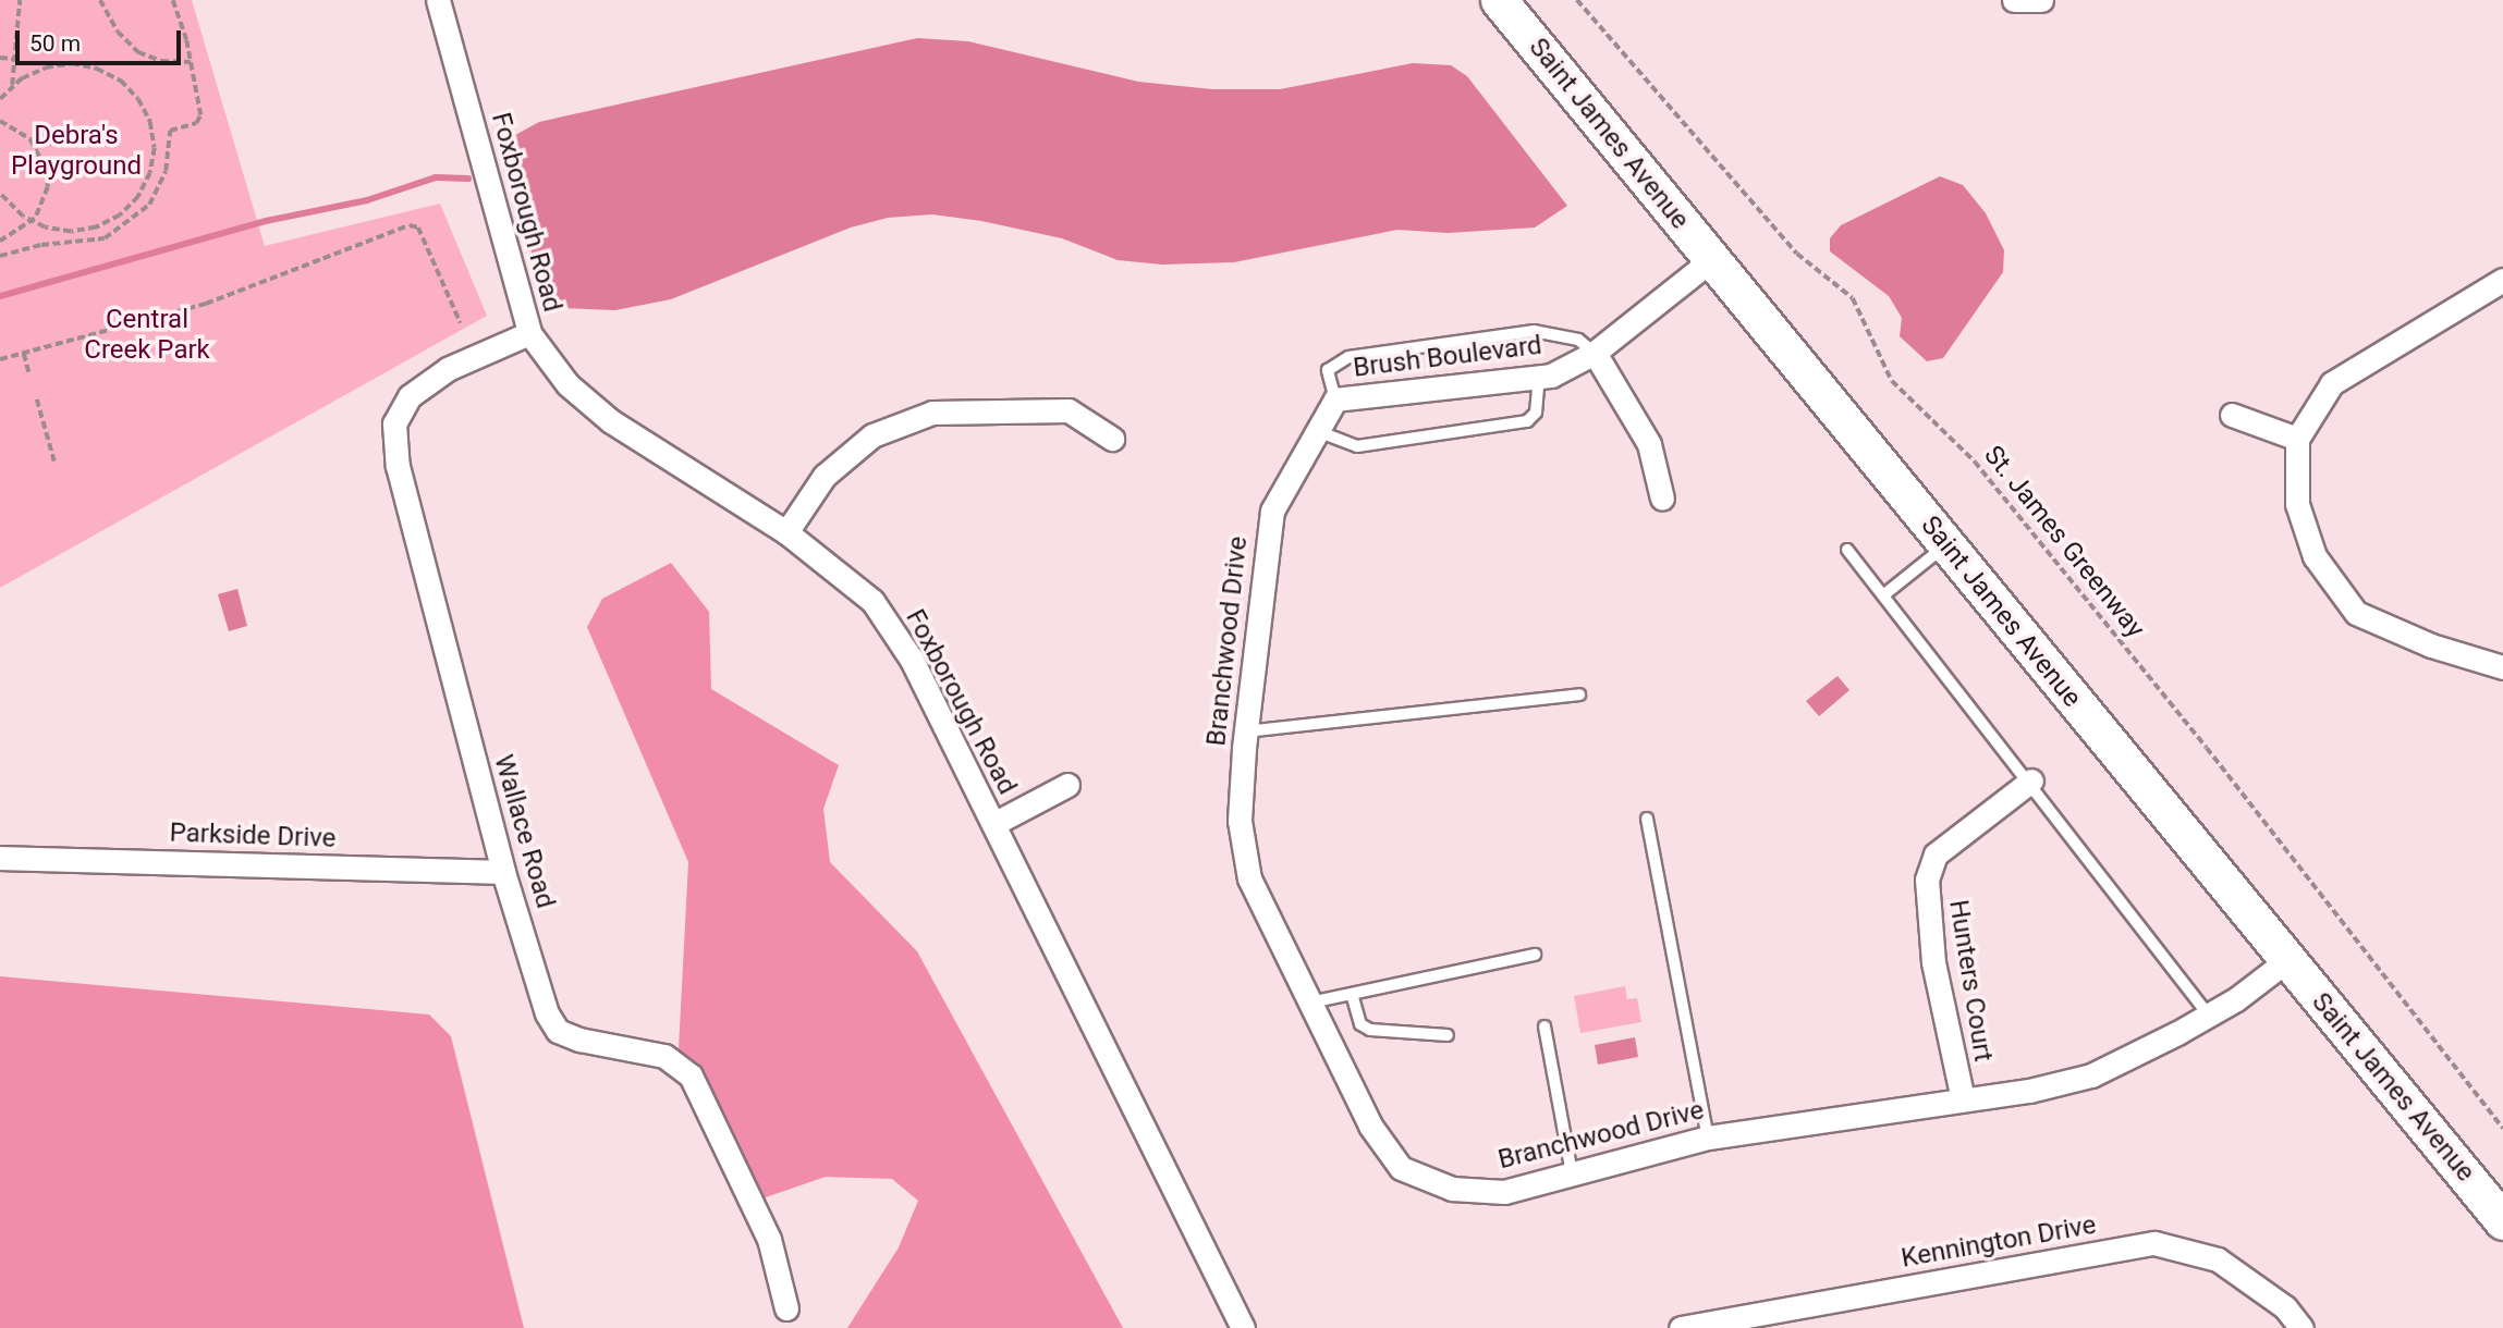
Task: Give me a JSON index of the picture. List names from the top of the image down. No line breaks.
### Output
{"streets":{"main road":["Saint James Avenue"],"street":["Foxborough Road","Brush Boulevard","Branchwood Drive","Wallace Road","Parkside Drive","Hunters Court","Kennington Drive"],"path":["St. James Greenway"]},"crossings":[["Saint James Avenue","Brush Boulevard"],["Saint James Avenue","Branchwood Drive"],["Foxborough Road","Wallace Road"],["Brush Boulevard","Branchwood Drive"],["Branchwood Drive","Hunters Court"],["Wallace Road","Parkside Drive"]],"parks":["Debra's Playground","Central Creek Park"],"scale_bar":"50 m"}
